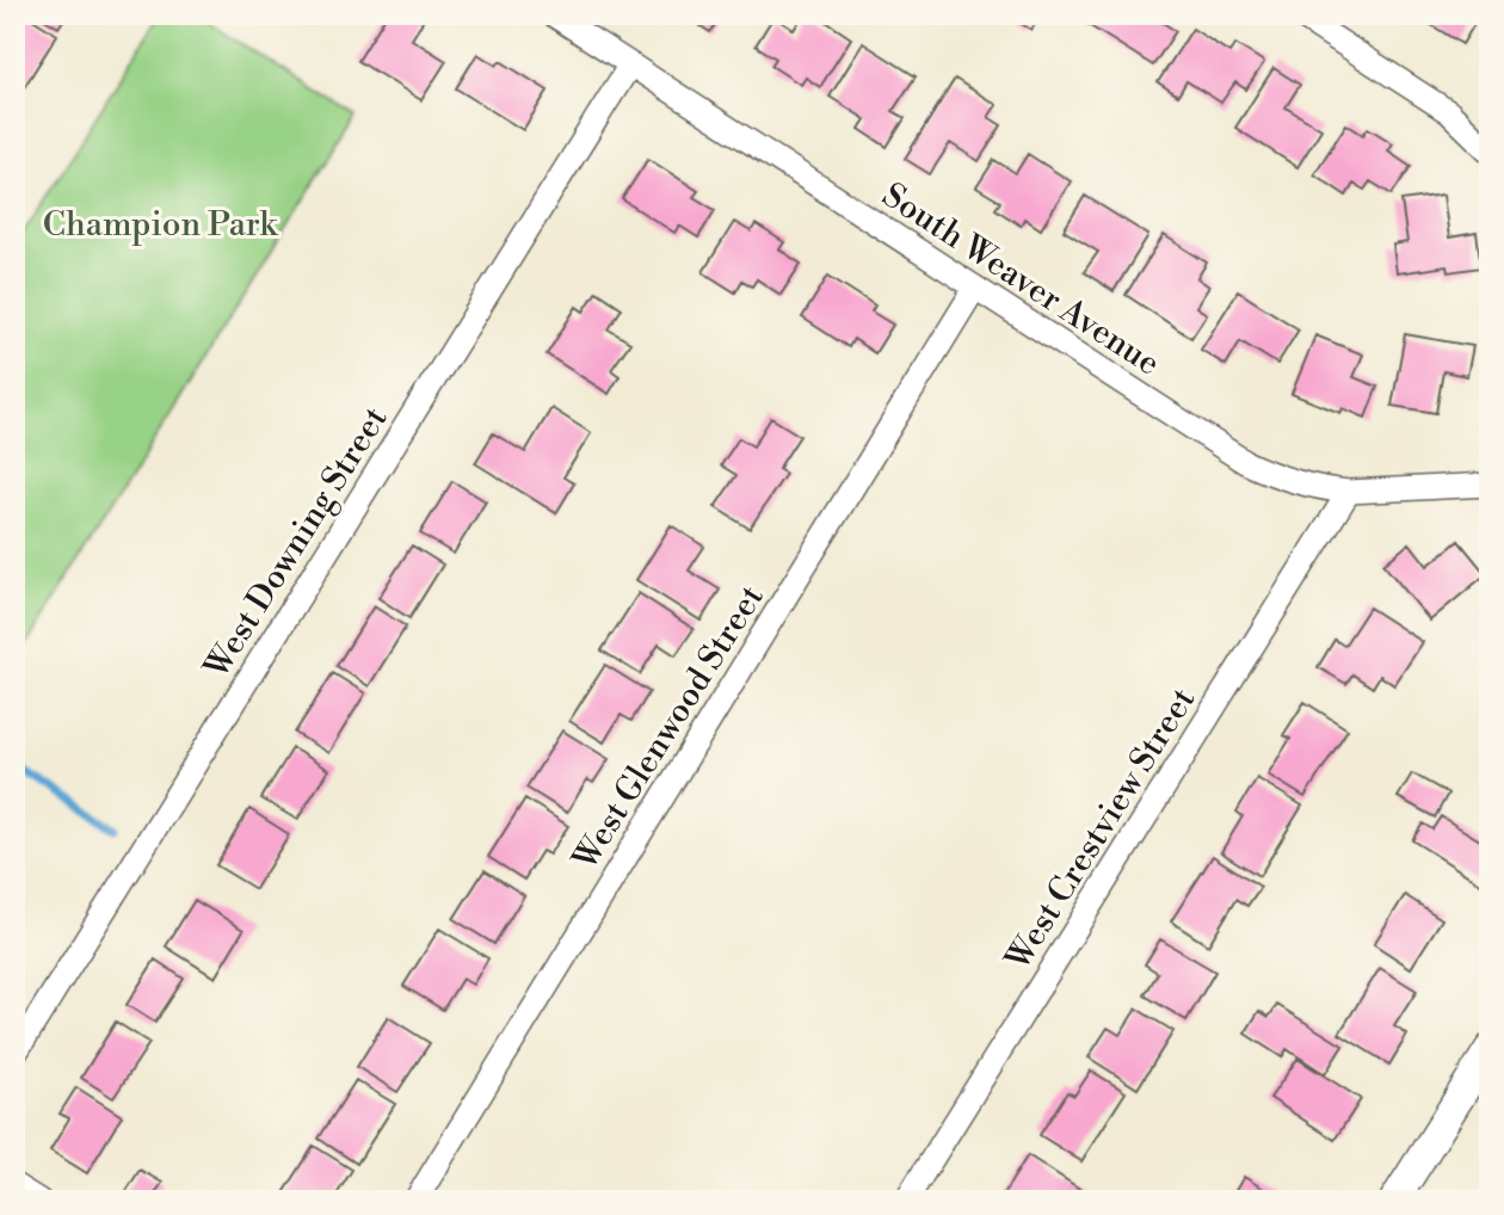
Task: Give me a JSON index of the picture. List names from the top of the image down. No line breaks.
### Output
{"streets":{"street":["South Weaver Avenue","West Downing Street","West Glenwood Street","West Crestview Street"]},"crossings":[["South Weaver Avenue","West Downing Street"],["South Weaver Avenue","West Glenwood Street"],["South Weaver Avenue","West Crestview Street"]],"parks":["Champion Park"]}
